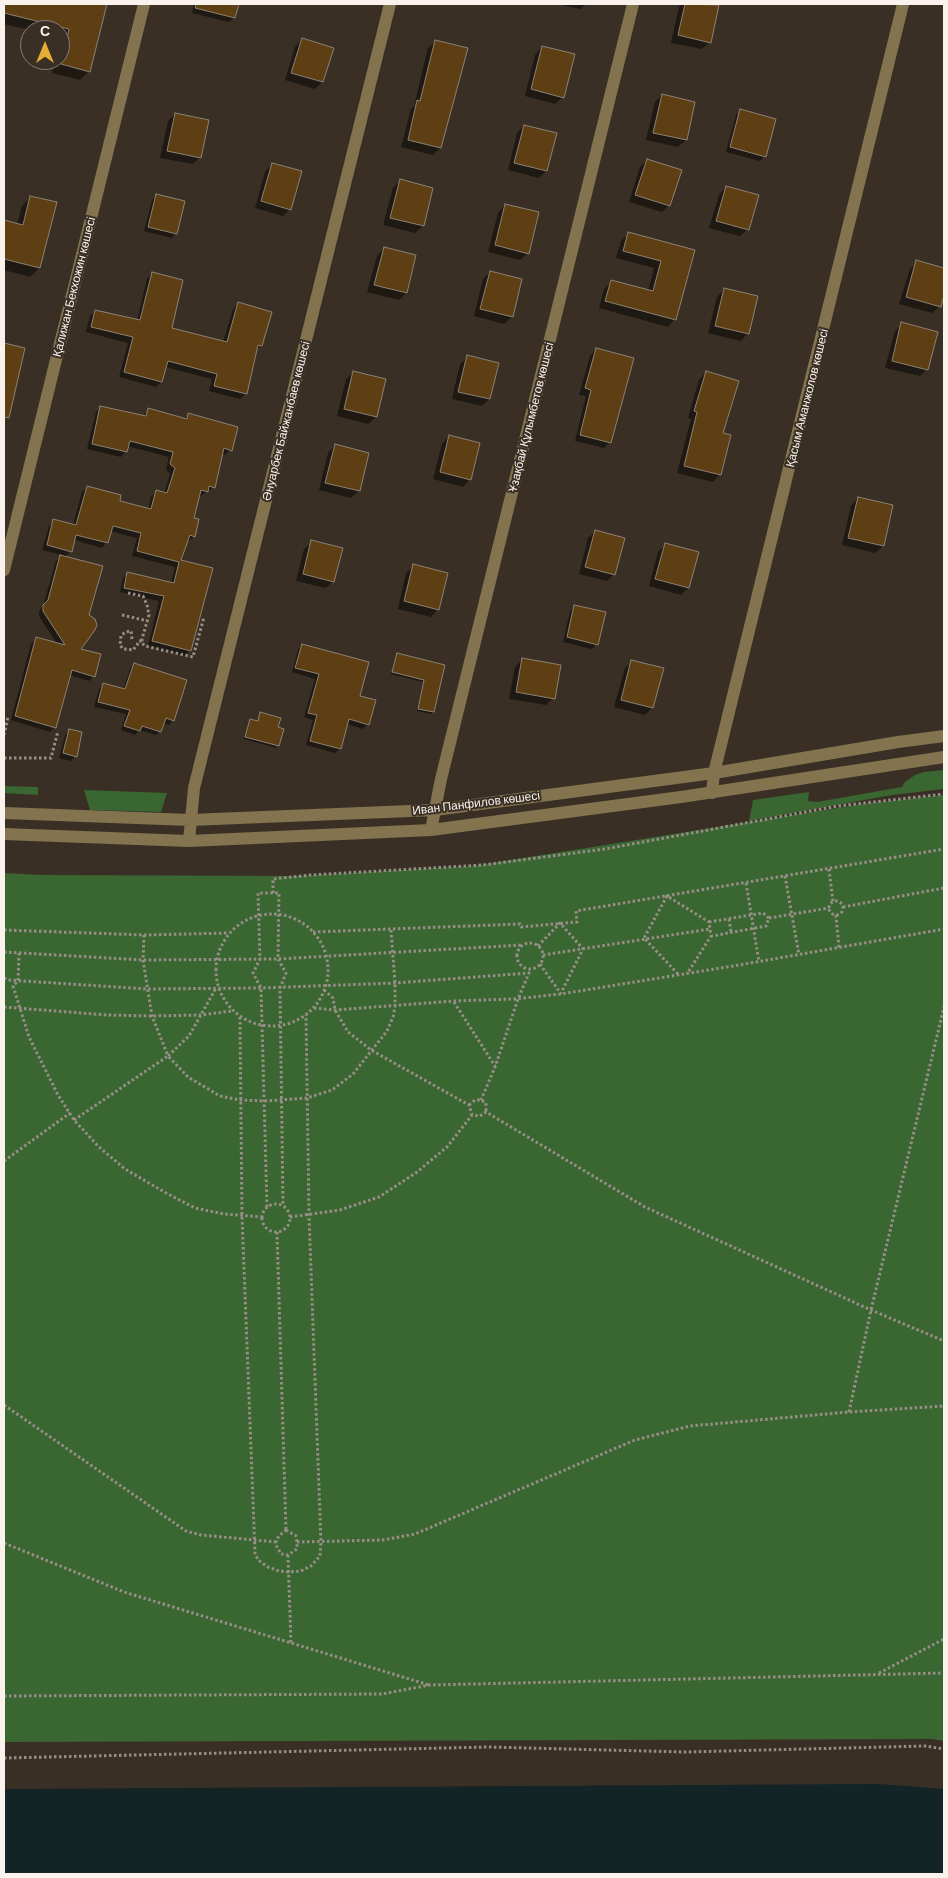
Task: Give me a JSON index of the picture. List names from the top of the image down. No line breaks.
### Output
{"streets":{"street":["Қалижан Бекхожин көшесі","Қасым Аманжолов көшесі","Ұзақбай Құлымбетов көшесі","Әнуарбек Байжанбаев көшесі","Иван Панфилов көшесі"]},"crossings":[["Қасым Аманжолов көшесі","Иван Панфилов көшесі"],["Ұзақбай Құлымбетов көшесі","Иван Панфилов көшесі"],["Әнуарбек Байжанбаев көшесі","Иван Панфилов көшесі"]],"north":"top"}
